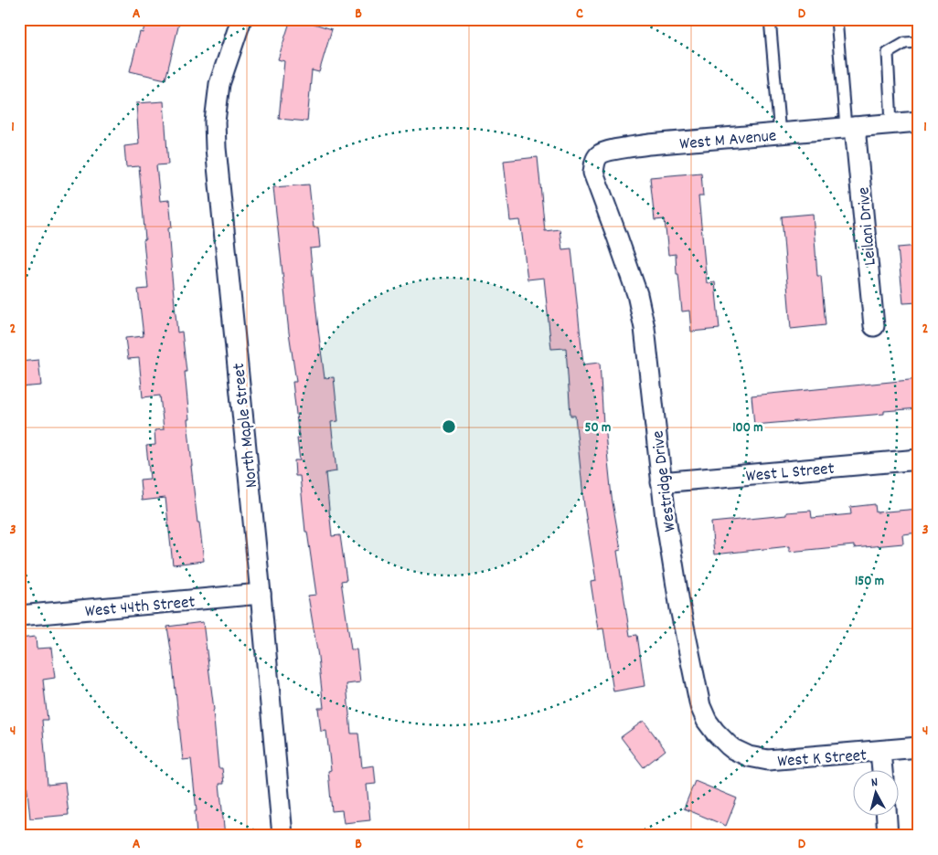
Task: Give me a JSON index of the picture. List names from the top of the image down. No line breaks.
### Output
{"streets":{"street":["West M Avenue","Leilani Drive","North Maple Street","West L Street","Westridge Drive","West 44th Street","West K Street"]},"crossings":[["West M Avenue","Leilani Drive"],["West M Avenue","Westridge Drive"],["North Maple Street","West 44th Street"],["West L Street","Westridge Drive"],["Westridge Drive","West K Street"]],"north":"top","grid":{"columns":["A","B","C","D"],"rows":["1","2","3","4"]},"rings":["50 m","100 m","150 m"]}
